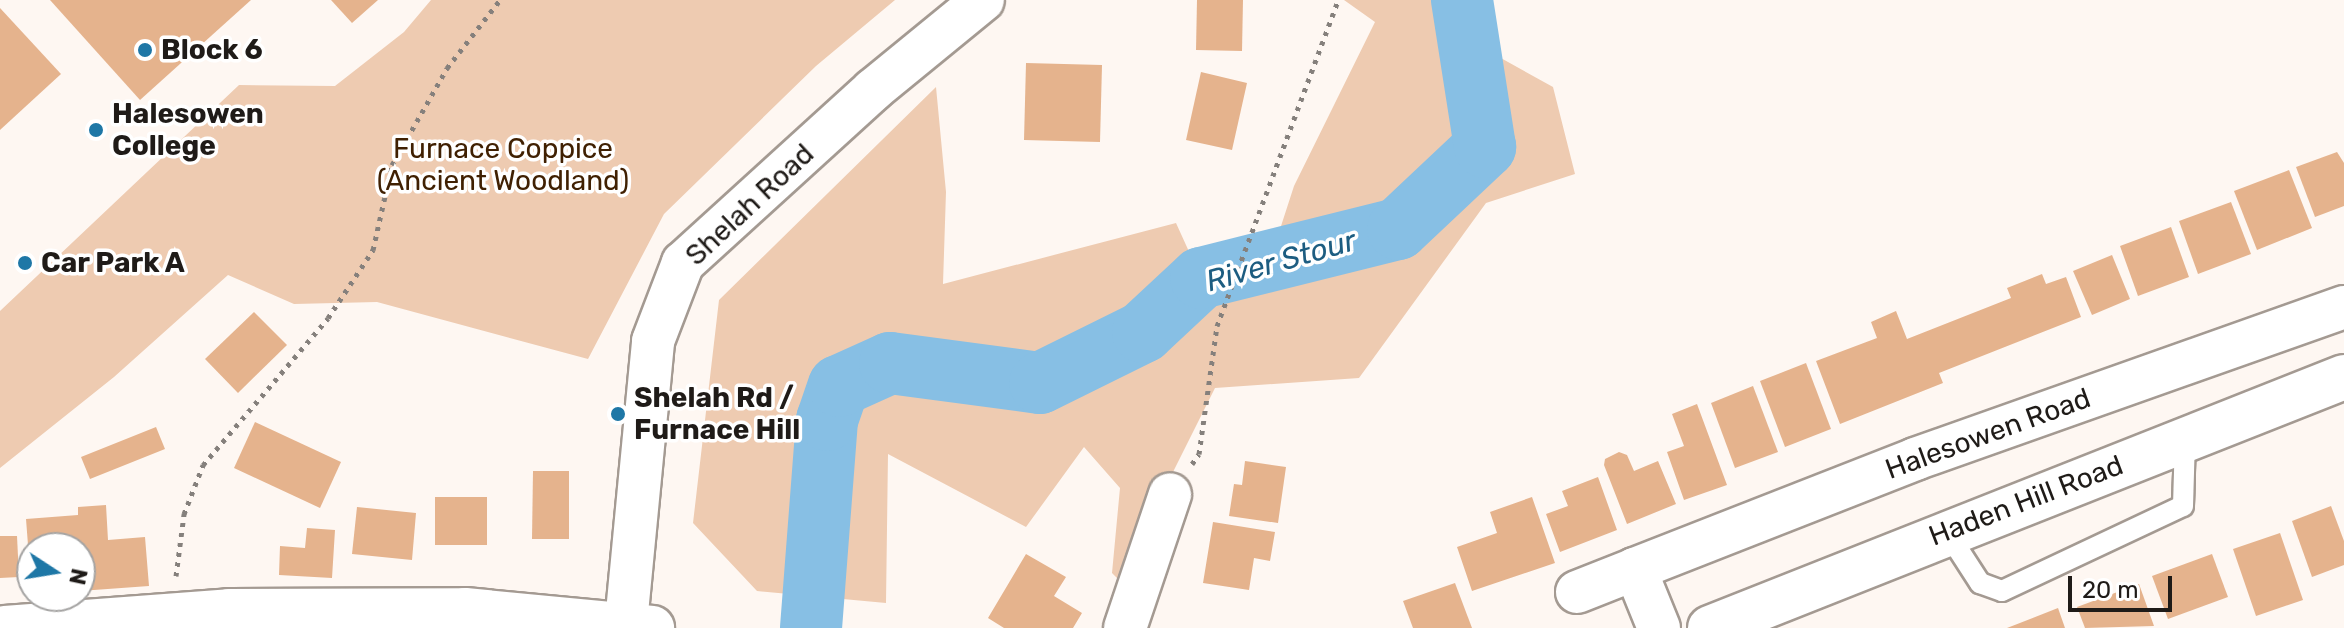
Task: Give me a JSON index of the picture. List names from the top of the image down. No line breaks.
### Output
{"streets":{"main road":["Haden Hill Road"],"street":["Shelah Road","Halesowen Road"]},"water":["River Stour"],"parks":["Furnace Coppice (Ancient Woodland)"],"places":["Block 6","Halesowen College","Car Park A","Shelah Rd / Furnace Hill"],"scale_bar":"20 m","north":"right"}
